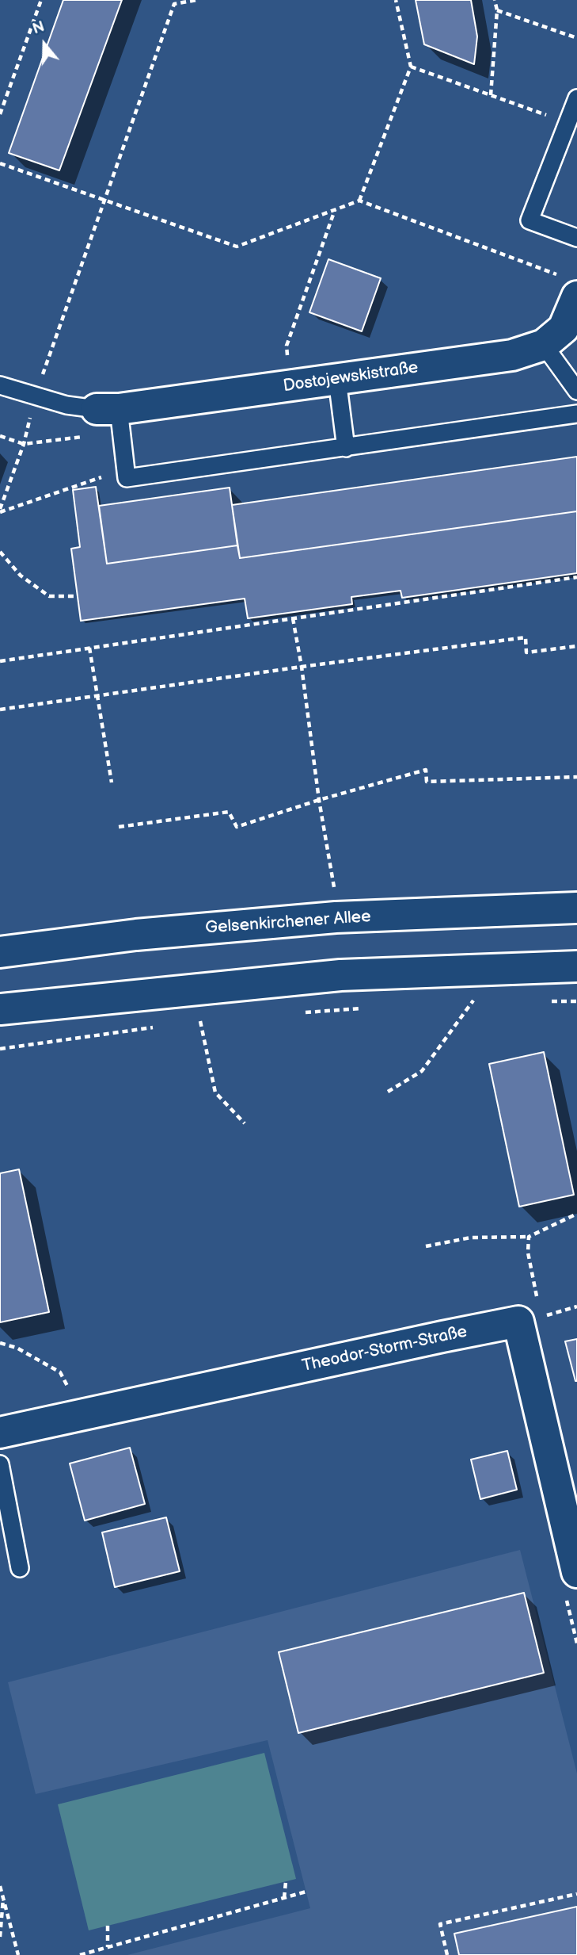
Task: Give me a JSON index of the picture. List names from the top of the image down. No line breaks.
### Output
{"streets":{"street":["Dostojewskistraße","Gelsenkirchener Allee","Theodor-Storm-Straße"]},"north":"top"}
